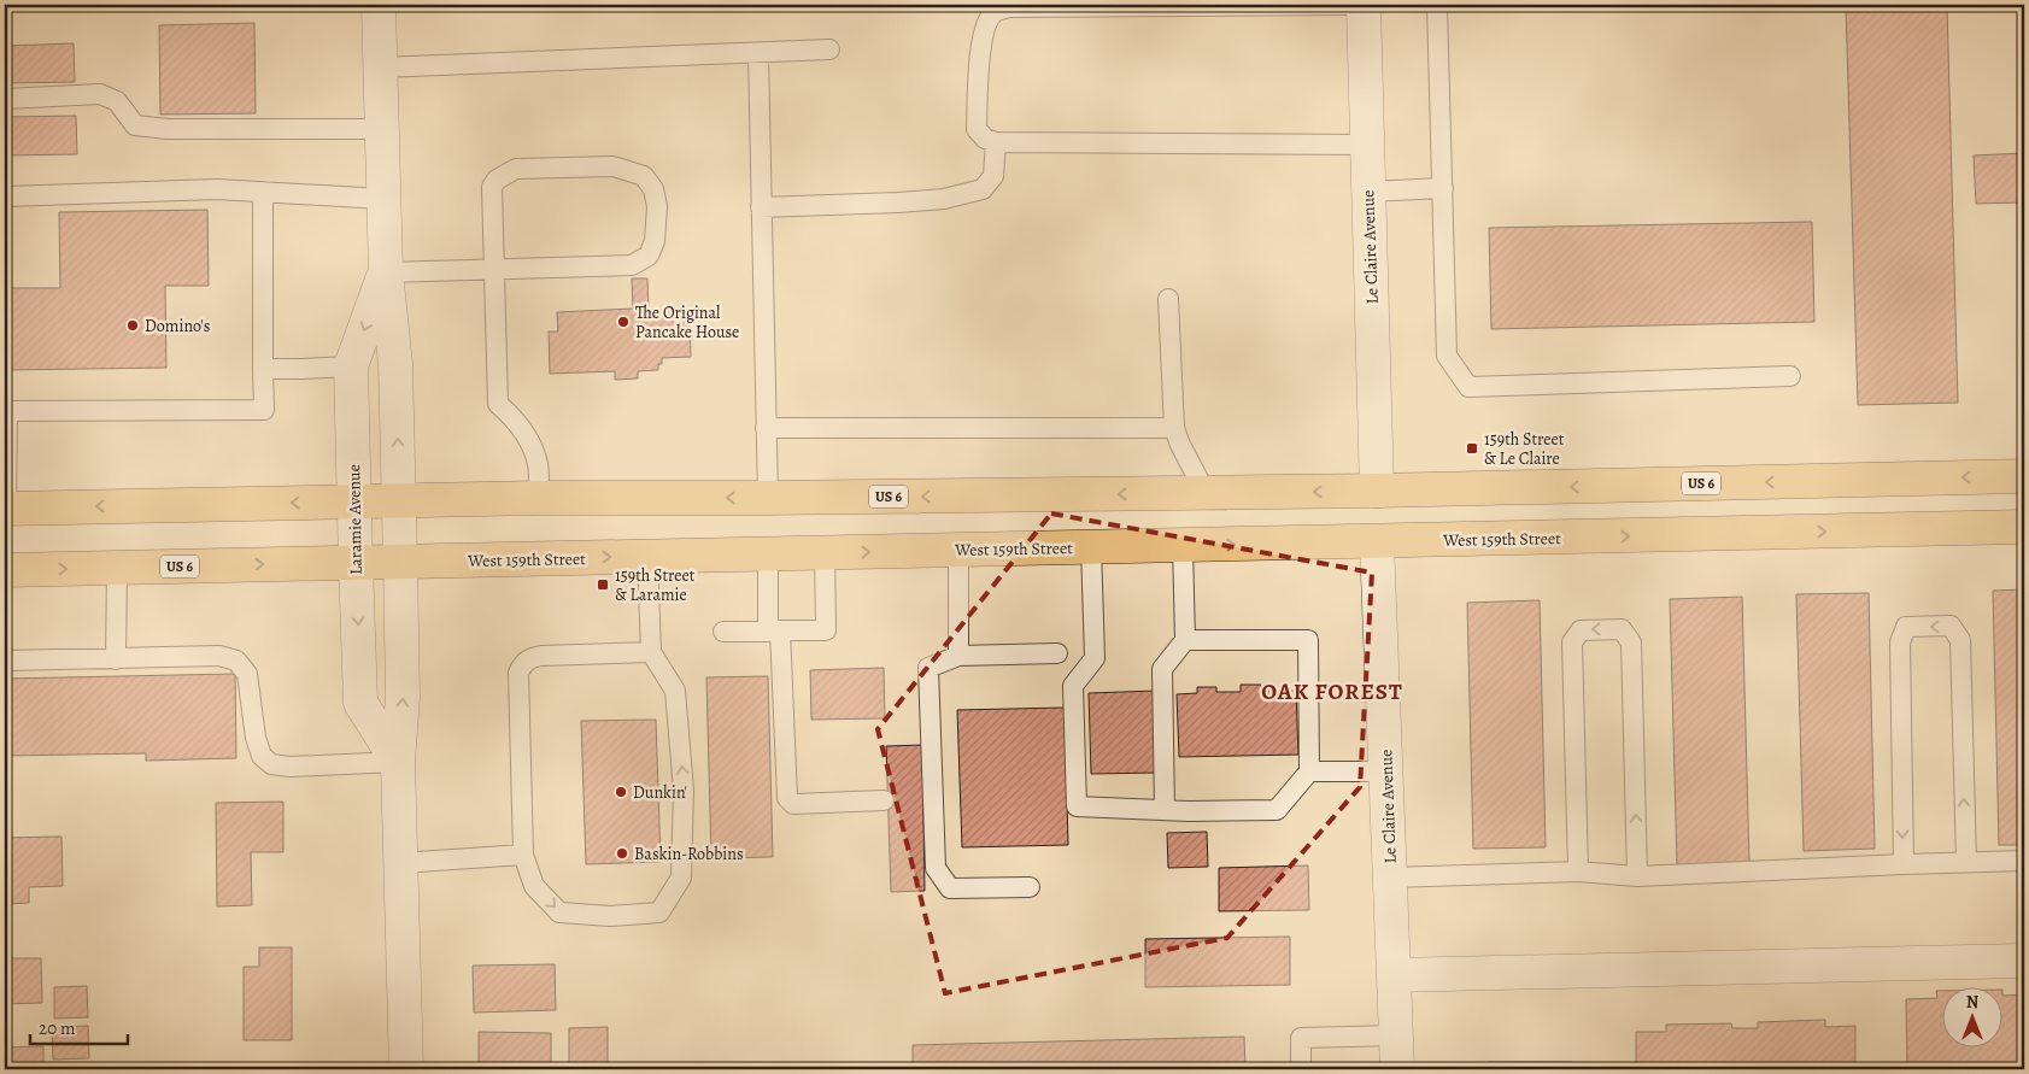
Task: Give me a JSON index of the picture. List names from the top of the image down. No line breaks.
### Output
{"streets":{"main road":["US 6","West 159th Street"],"street":["Le Claire Avenue","Laramie Avenue"]},"crossings":[["Le Claire Avenue","US 6"],["Le Claire Avenue","West 159th Street"],["US 6","Laramie Avenue"],["Laramie Avenue","West 159th Street"]],"districts":["OAK FOREST"],"places":{"other":["The Original Pancake House","Domino's","Dunkin'","Baskin-Robbins"],"transit":["159th Street & Le Claire","159th Street & Laramie"]},"scale_bar":"20 m","north":"top"}
